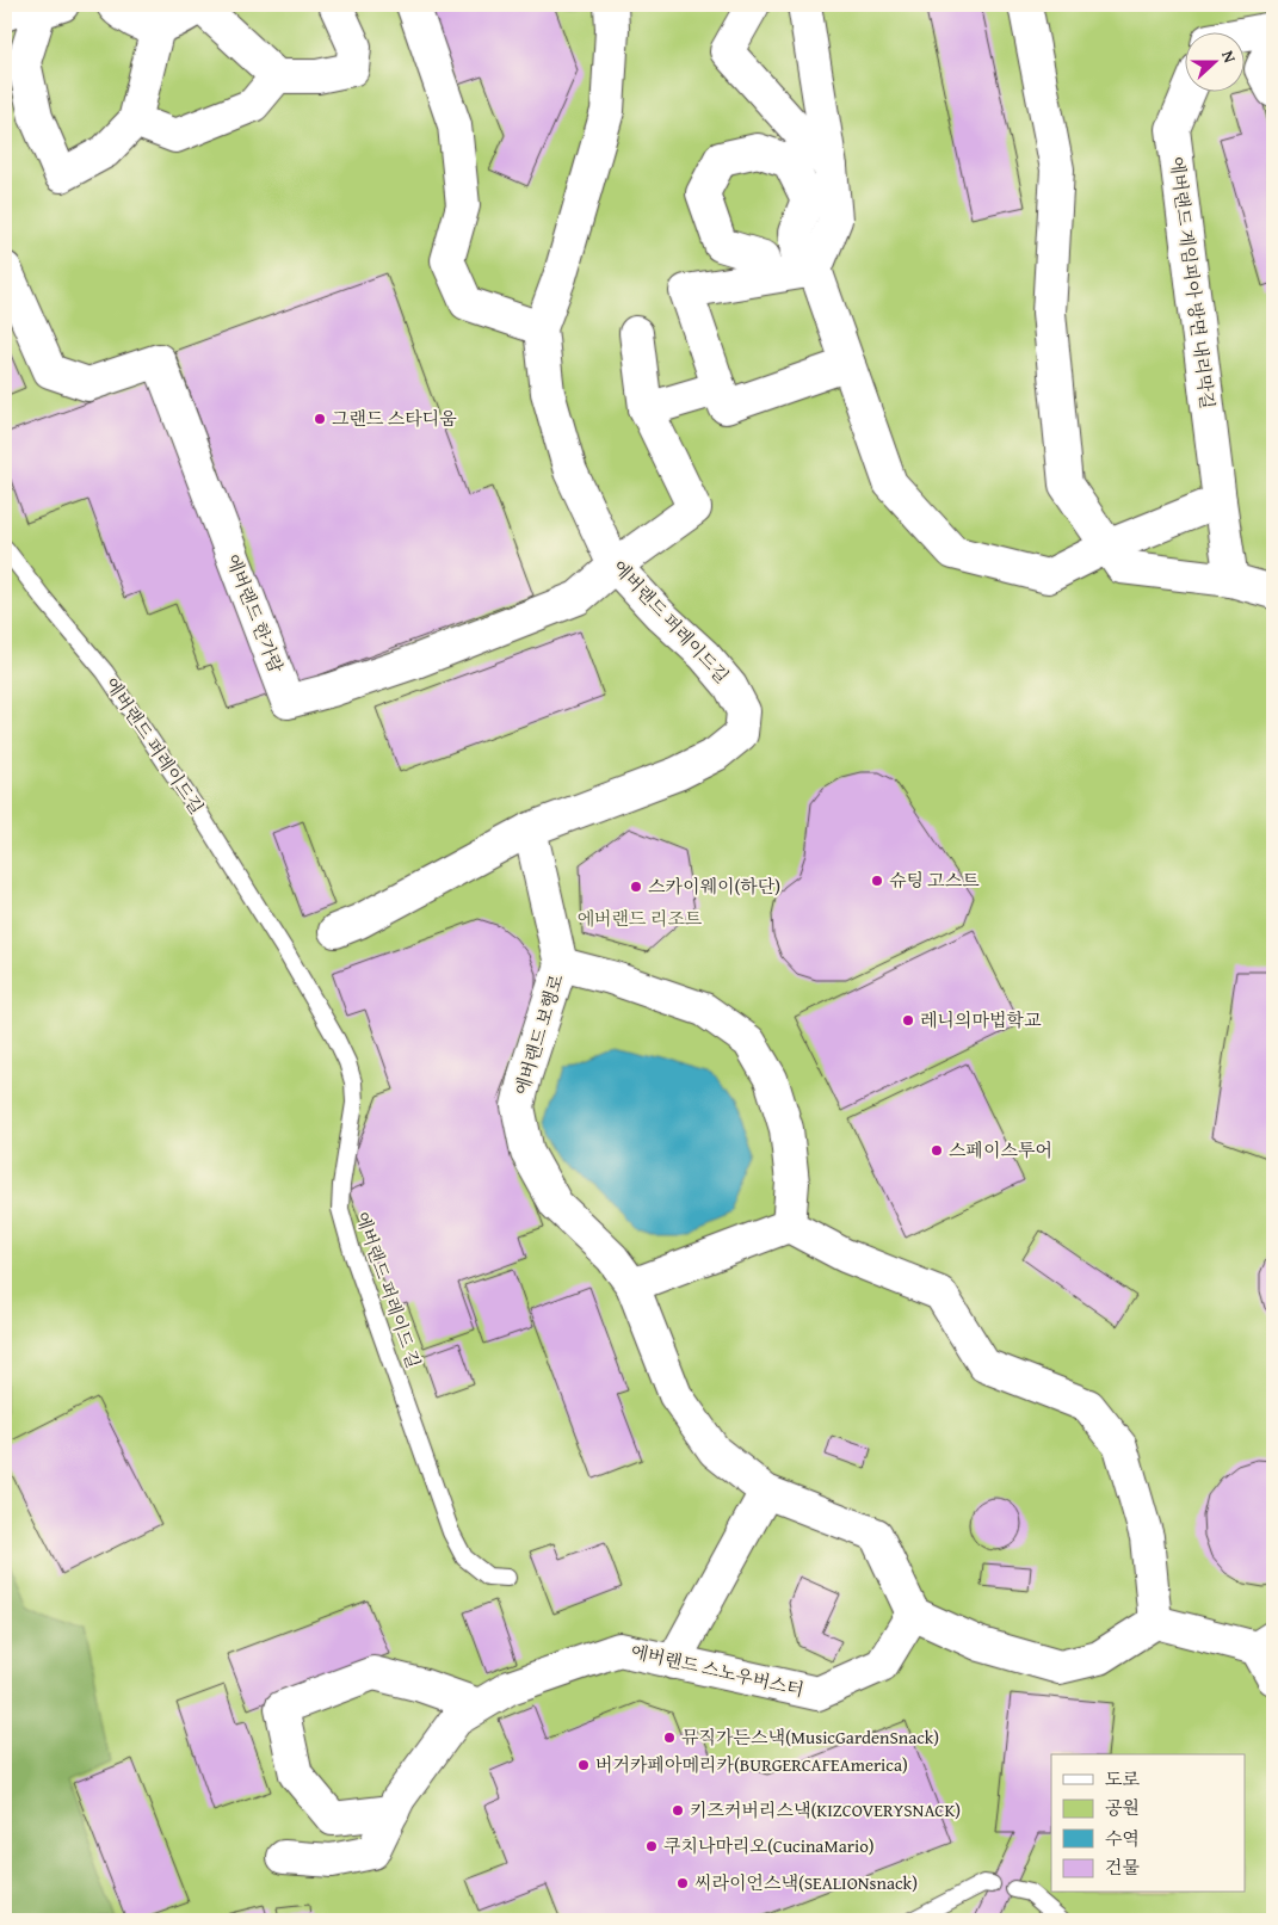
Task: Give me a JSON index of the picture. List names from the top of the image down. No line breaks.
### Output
{"streets":{"street":["에버랜드 게임피아 방면 내리막길","에버랜드 한가람","에버랜드 퍼레이드길","에버랜드 보행로","에버랜드 스노우버스터"],"lane":["에버랜드 퍼레이드 길"]},"crossings":[["에버랜드 한가람","에버랜드 퍼레이드길"],["에버랜드 퍼레이드길","에버랜드 보행로"],["에버랜드 퍼레이드길","에버랜드 퍼레이드 길"],["에버랜드 보행로","에버랜드 스노우버스터"]],"parks":["에버랜드 리조트"],"places":["그랜드 스타디움","슈팅 고스트","스카이웨이(하단)","레니의마법학교","스페이스투어","뮤직가든스낵(MusicGardenSnack)","버거카페아메리카(BURGERCAFEAmerica)","키즈커버리스낵(KIZCOVERYSNACK)","쿠치나마리오(CucinaMario)","씨라이언스낵(SEALIONsnack)"],"legend":["도로","공원","수역","건물"],"north":"right"}
